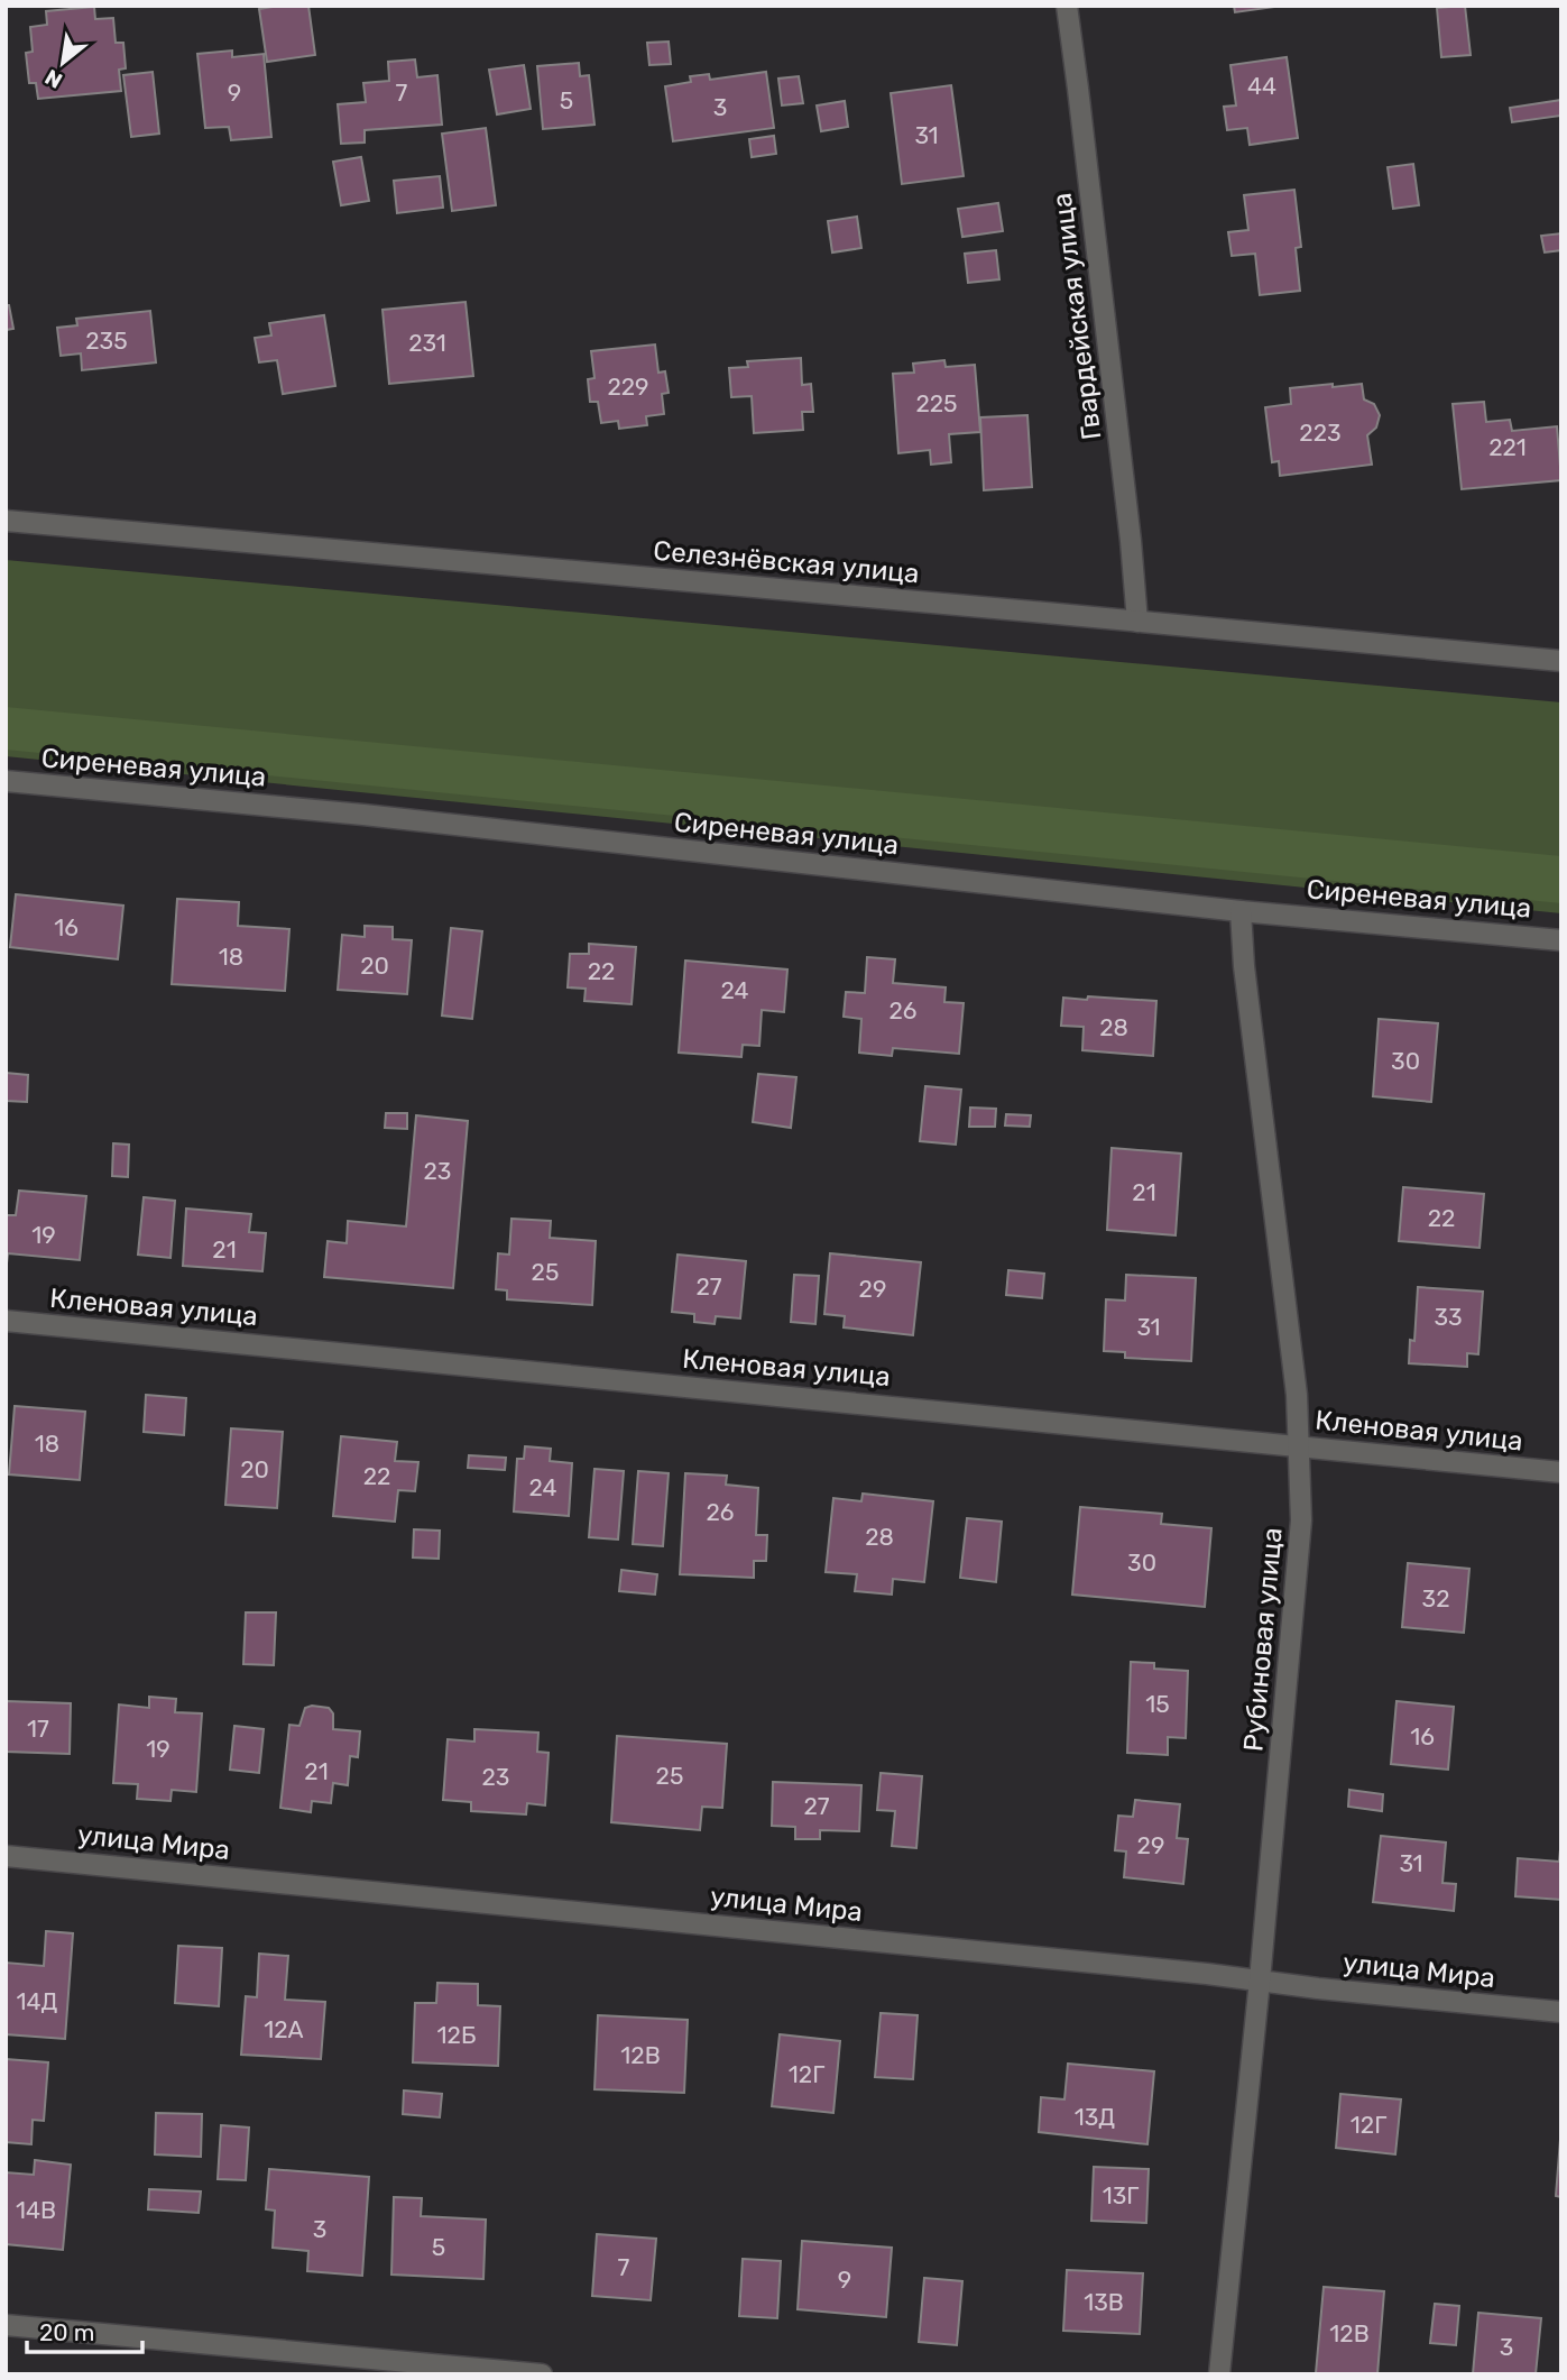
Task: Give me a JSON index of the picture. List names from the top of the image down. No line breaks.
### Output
{"streets":{"street":["Гвардейская улица","Селезнёвская улица","Сиреневая улица","Кленовая улица","Рубиновая улица","улица Мира"]},"crossings":[["Гвардейская улица","Селезнёвская улица"],["Сиреневая улица","Рубиновая улица"],["Кленовая улица","Рубиновая улица"],["Рубиновая улица","улица Мира"]],"house_numbers":["44","9","7","5","3","31","235","231","229","225","223","221","16","18","20","22","24","26","28","30","23","21","22","19","21","25","27","29","33","31","18","20","22","24","26","28","30","32","15","17","16","19","21","25","23","27","29","31","14Д","12А","12Б","12В","12Г","13Д","12Г","13Г","14В","3","5","7","9","13В","12В","3"],"scale_bar":"20 m","north":"bottom left"}
